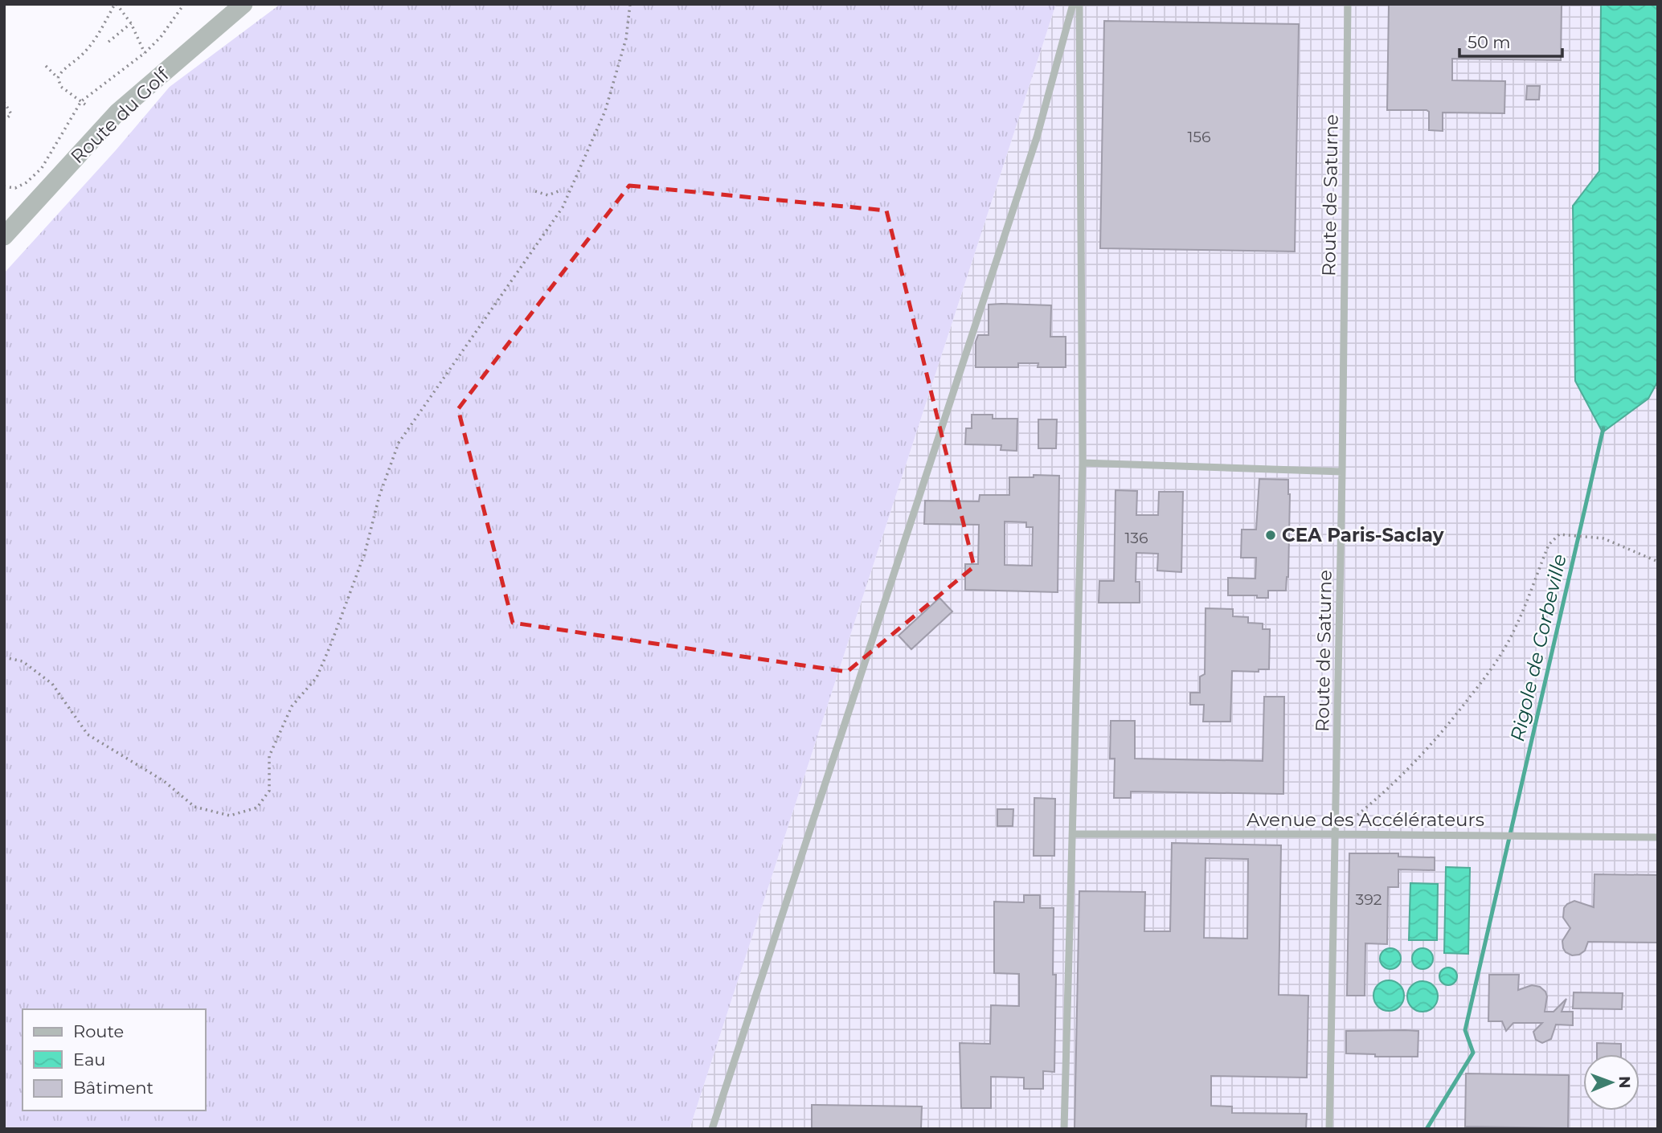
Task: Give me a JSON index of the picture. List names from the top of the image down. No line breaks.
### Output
{"streets":{"street":["Route du Golf"],"lane":["Route de Saturne","Avenue des Accélérateurs"]},"crossings":[["Route de Saturne","Avenue des Accélérateurs"]],"water":["Rigole de Corbeville"],"places":["CEA Paris-Saclay"],"house_numbers":["156","136","392"],"legend":["Route","Eau","Bâtiment"],"scale_bar":"50 m","north":"right"}
